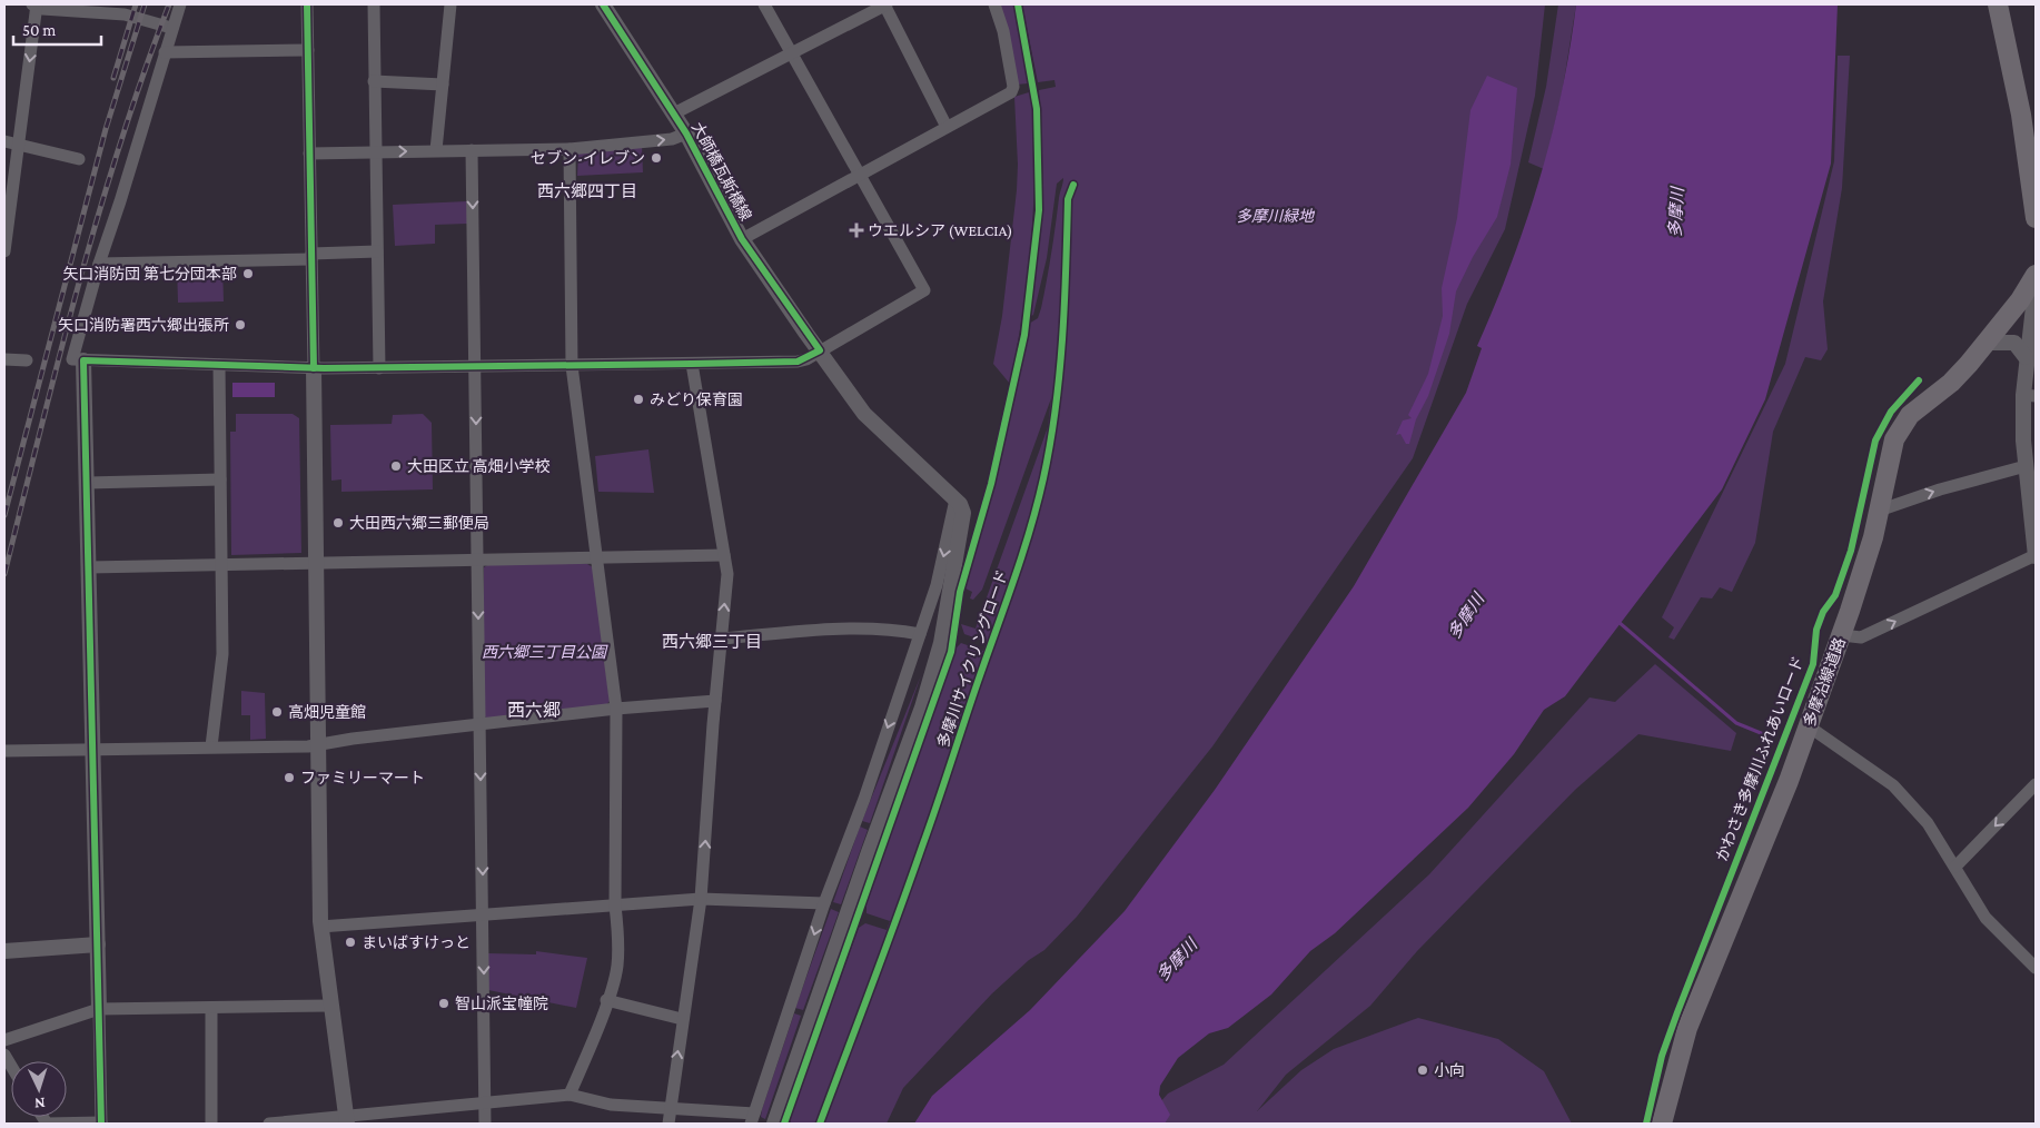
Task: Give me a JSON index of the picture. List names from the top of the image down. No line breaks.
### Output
{"streets":{"main road":["多摩沿線道路"],"street":["大師橋瓦斯橋線"],"cycle path":["多摩川サイクリングロード","かわさき多摩川ふれあいロード"]},"districts":["西六郷四丁目","西六郷三丁目","西六郷"],"water":["多摩川"],"parks":["多摩川緑地","西六郷三丁目公園"],"places":{"other":["セブン-イレブン","矢口消防団 第七分団本部","矢口消防署西六郷出張所","みどり保育園","大田区立 高畑小学校","大田西六郷三郵便局","高畑児童館","ファミリーマート","まいばすけっと","智山派宝幢院","小向"],"health":["ウエルシア (WELCIA)"]},"scale_bar":"50 m","north":"bottom"}
